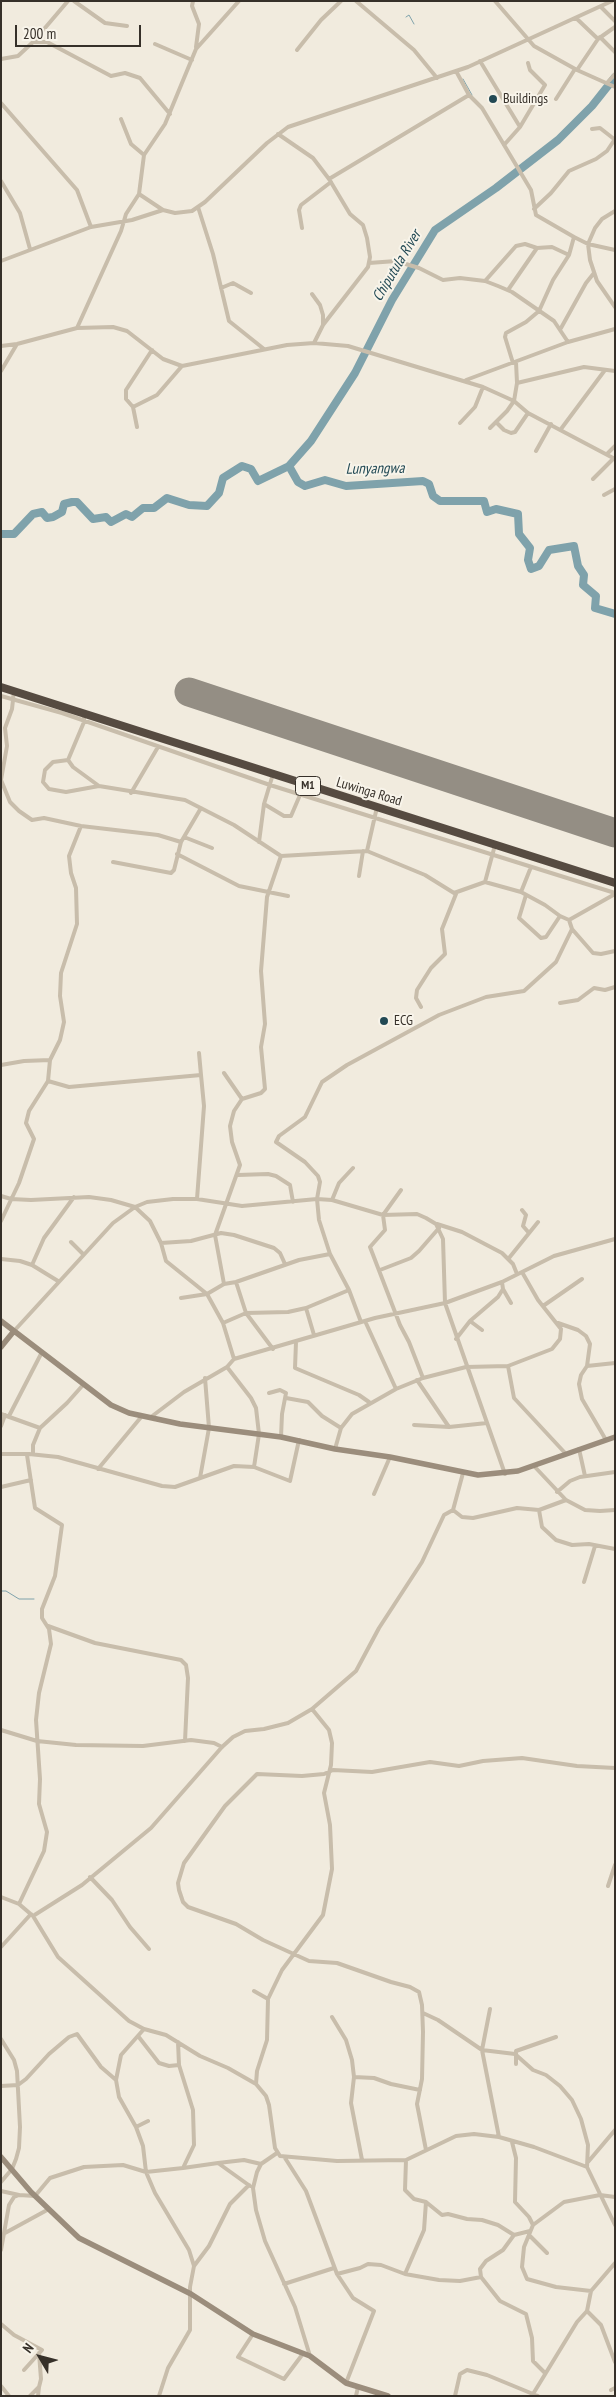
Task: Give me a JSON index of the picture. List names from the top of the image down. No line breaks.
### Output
{"streets":{"highway":["M1","Luwinga Road"]},"water":["Chiputula River","Lunyangwa"],"places":["Buildings","ECG"],"scale_bar":"200 m","north":"top left"}
